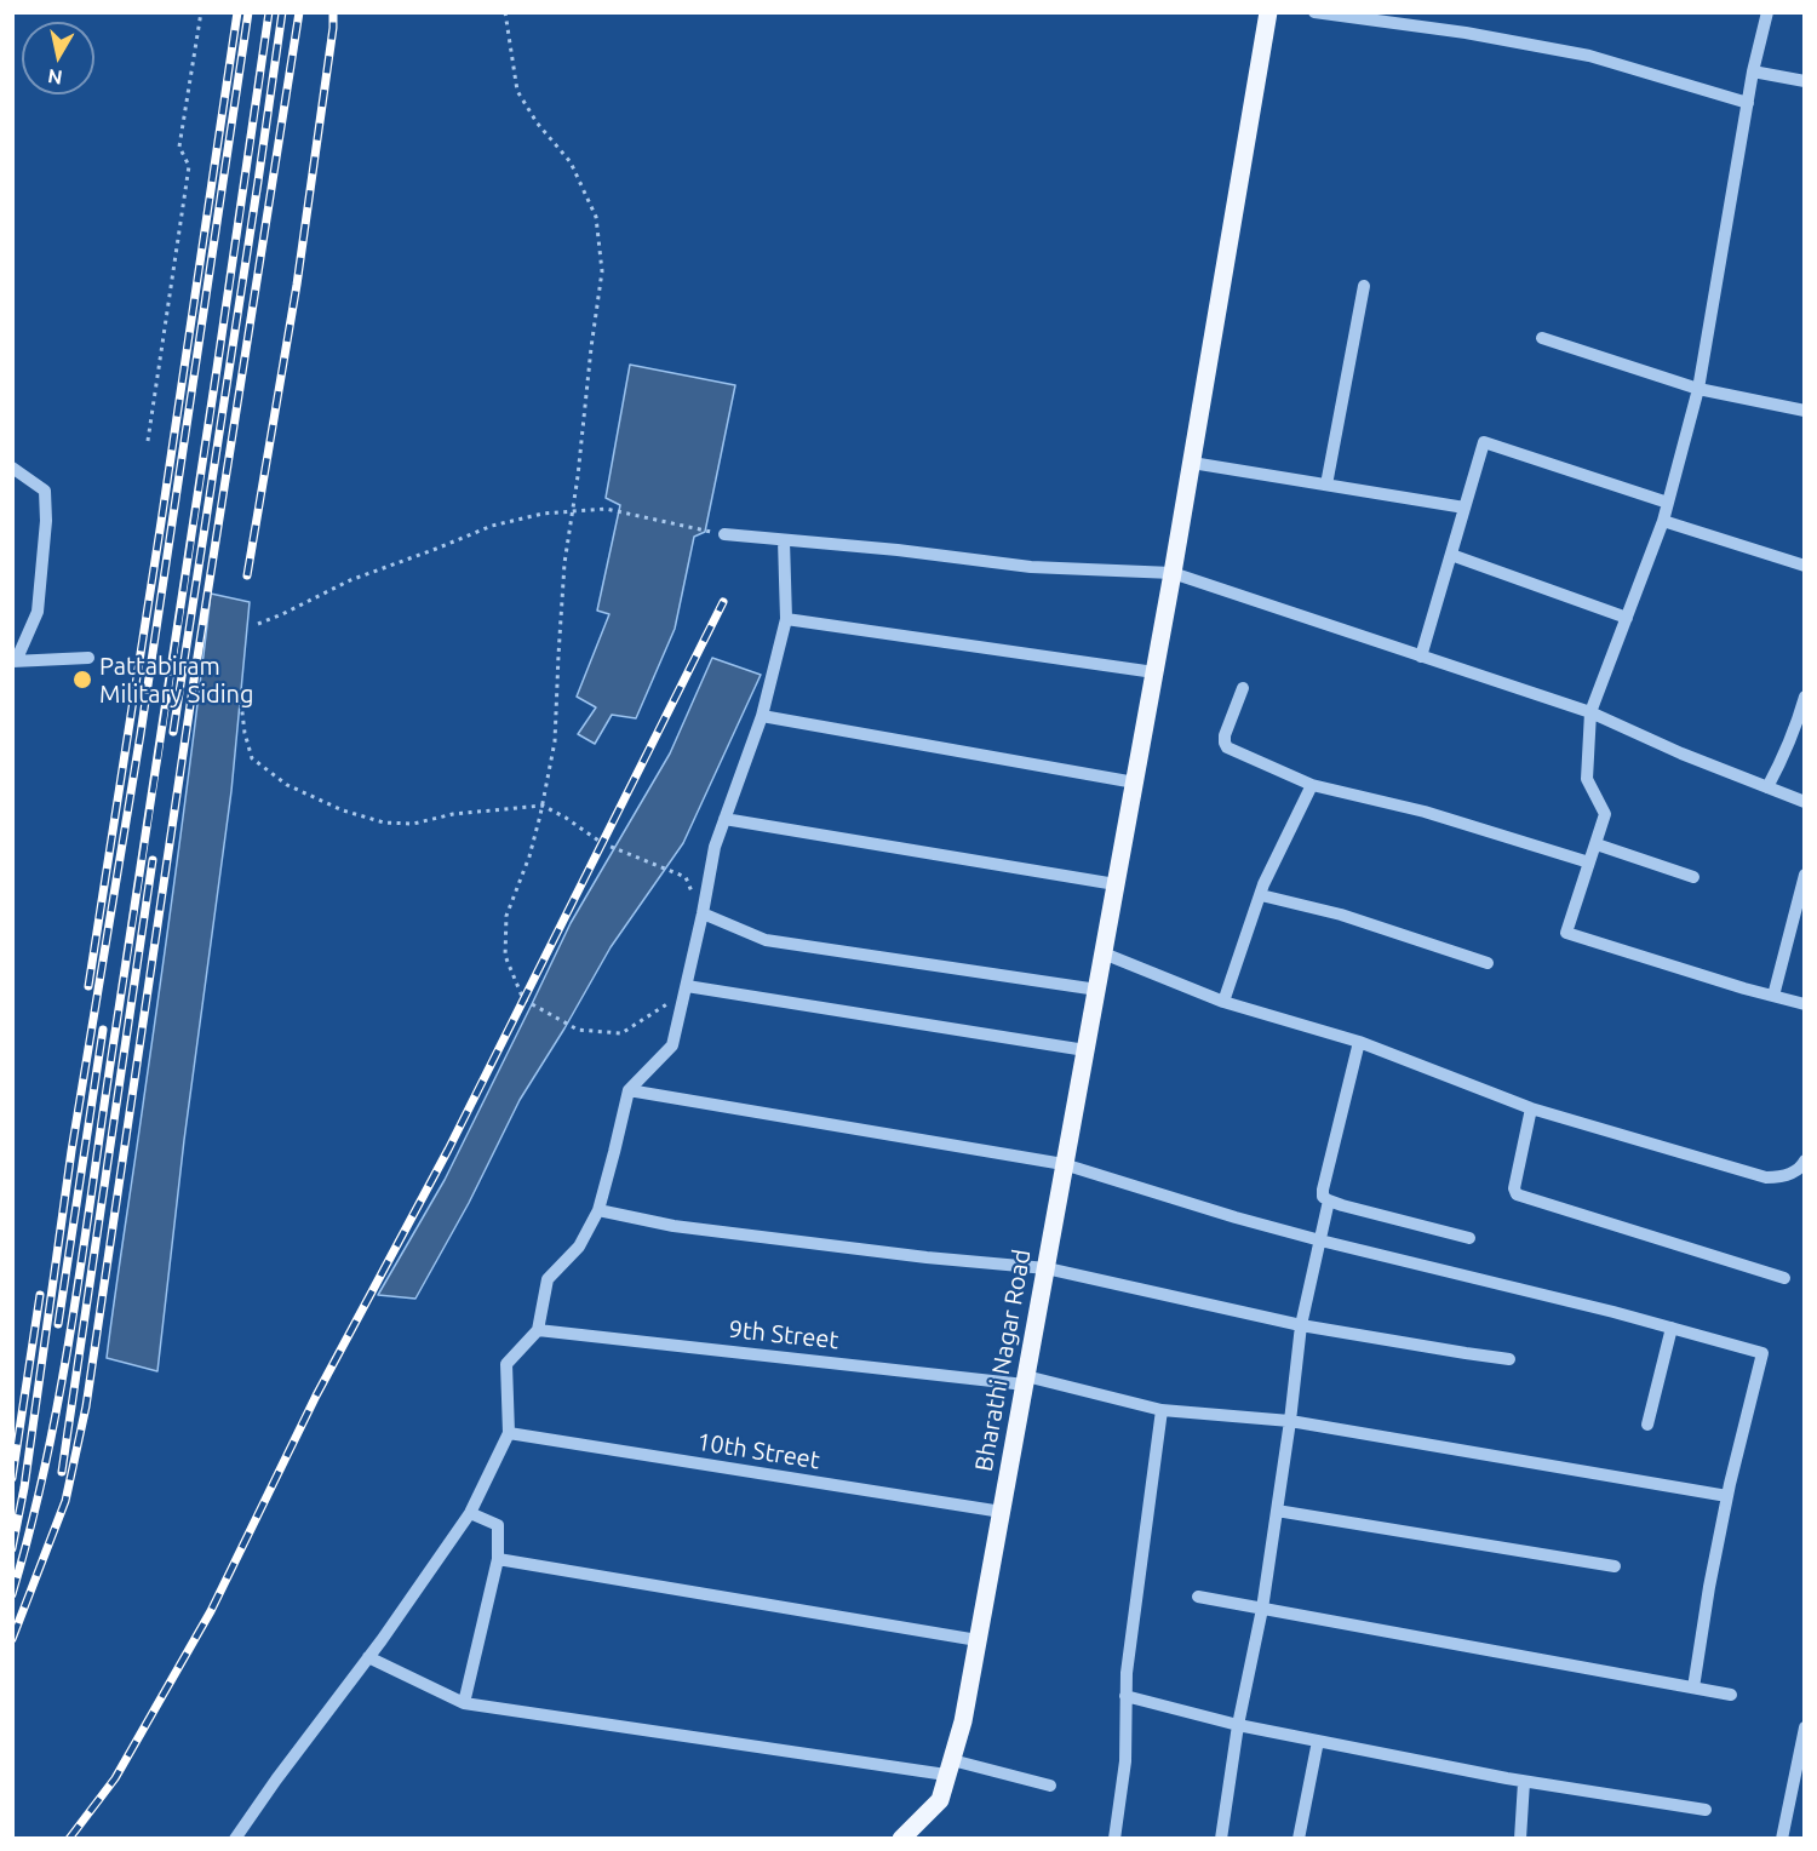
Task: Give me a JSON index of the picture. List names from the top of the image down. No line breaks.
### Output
{"streets":{"main road":["Bharathi Nagar Road"],"street":["9th Street","10th Street"]},"crossings":[["9th Street","Bharathi Nagar Road"],["Bharathi Nagar Road","10th Street"]],"places":["Pattabiram Military Siding"],"north":"bottom"}
